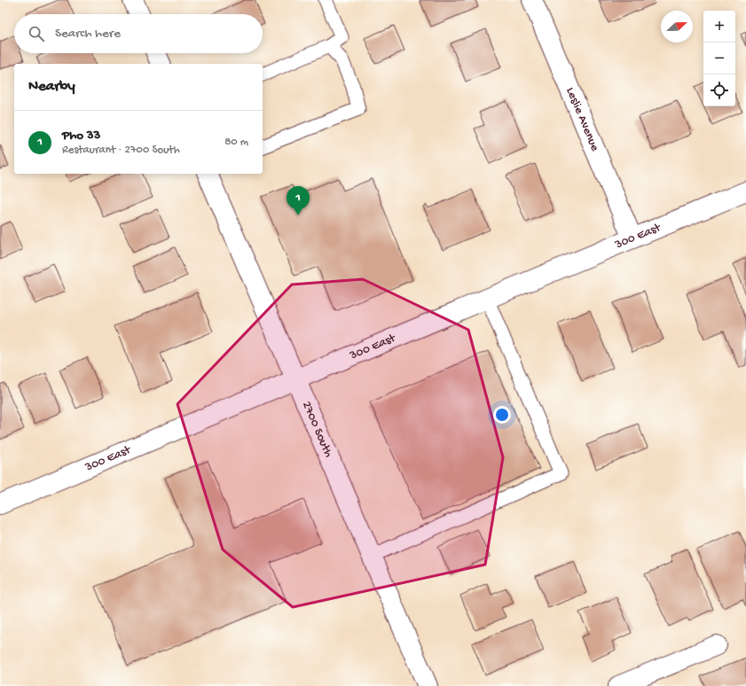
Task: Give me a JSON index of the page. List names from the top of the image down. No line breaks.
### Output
{"streets":{"street":["Leslie Avenue","300 East","2700 South"]},"crossings":[["Leslie Avenue","300 East"],["300 East","2700 South"]],"north":"top right","page":{"map_buttons":["+","−"],"search":"Search here","heading":"Nearby","list":[{"mark":"1","name":"Pho 33","note":"Restaurant · 2700 South","value":"80 m"}],"pins":"1"}}
